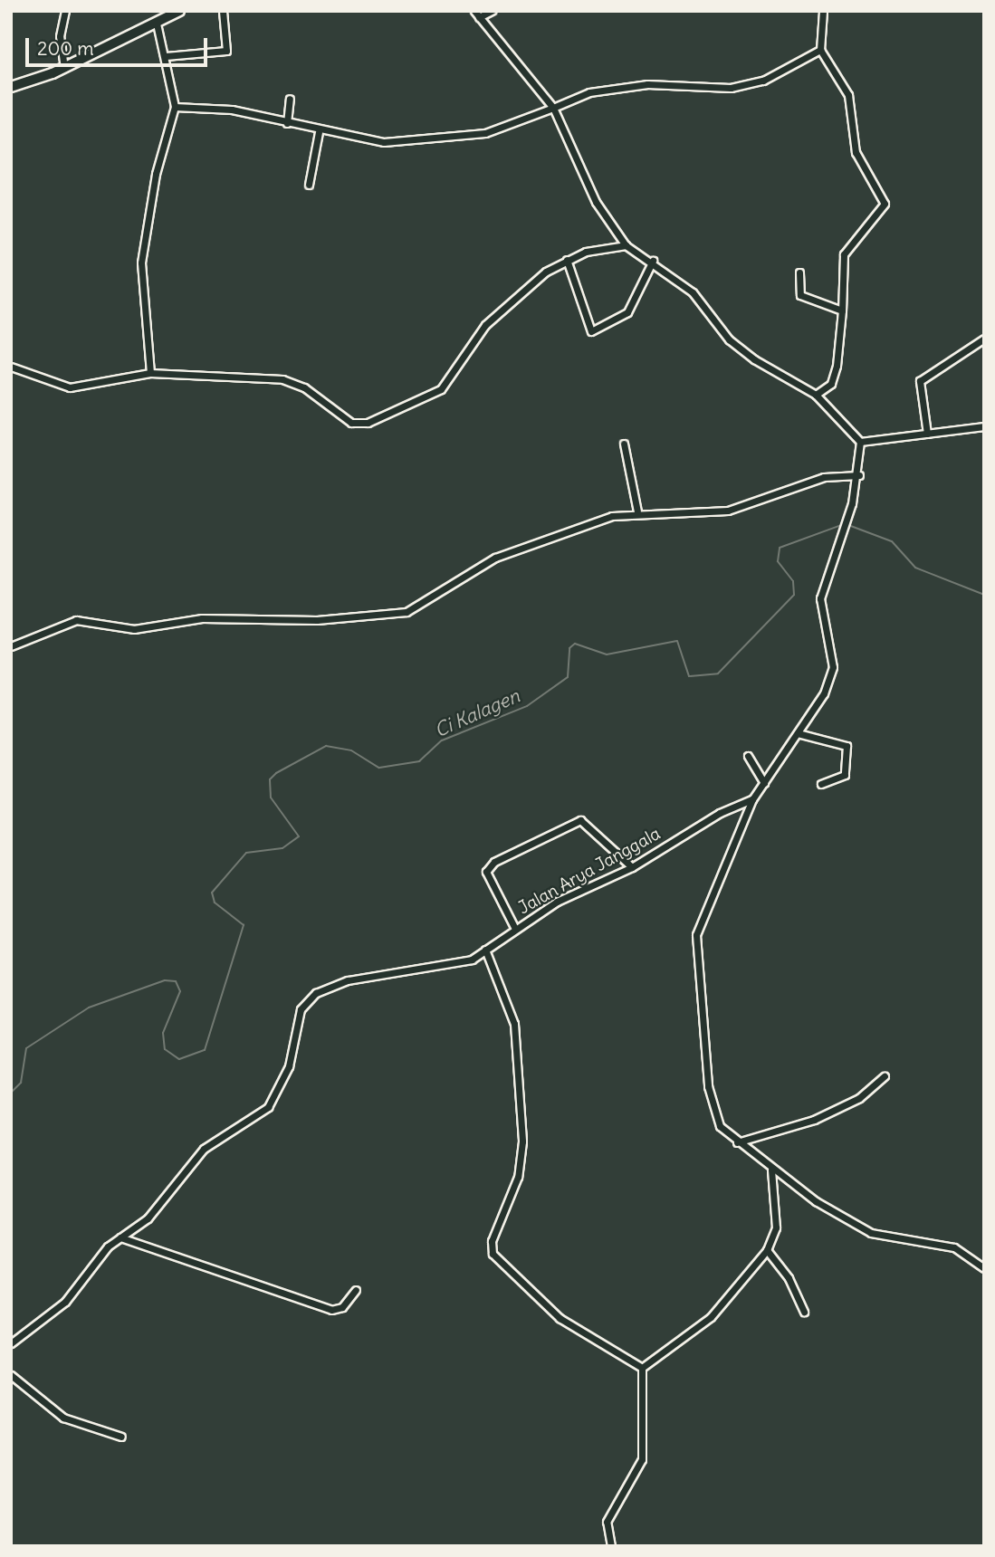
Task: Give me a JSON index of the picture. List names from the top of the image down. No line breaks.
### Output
{"streets":{"street":["Jalan Arya Janggala"]},"water":["Ci Kalagen"],"scale_bar":"200 m"}
